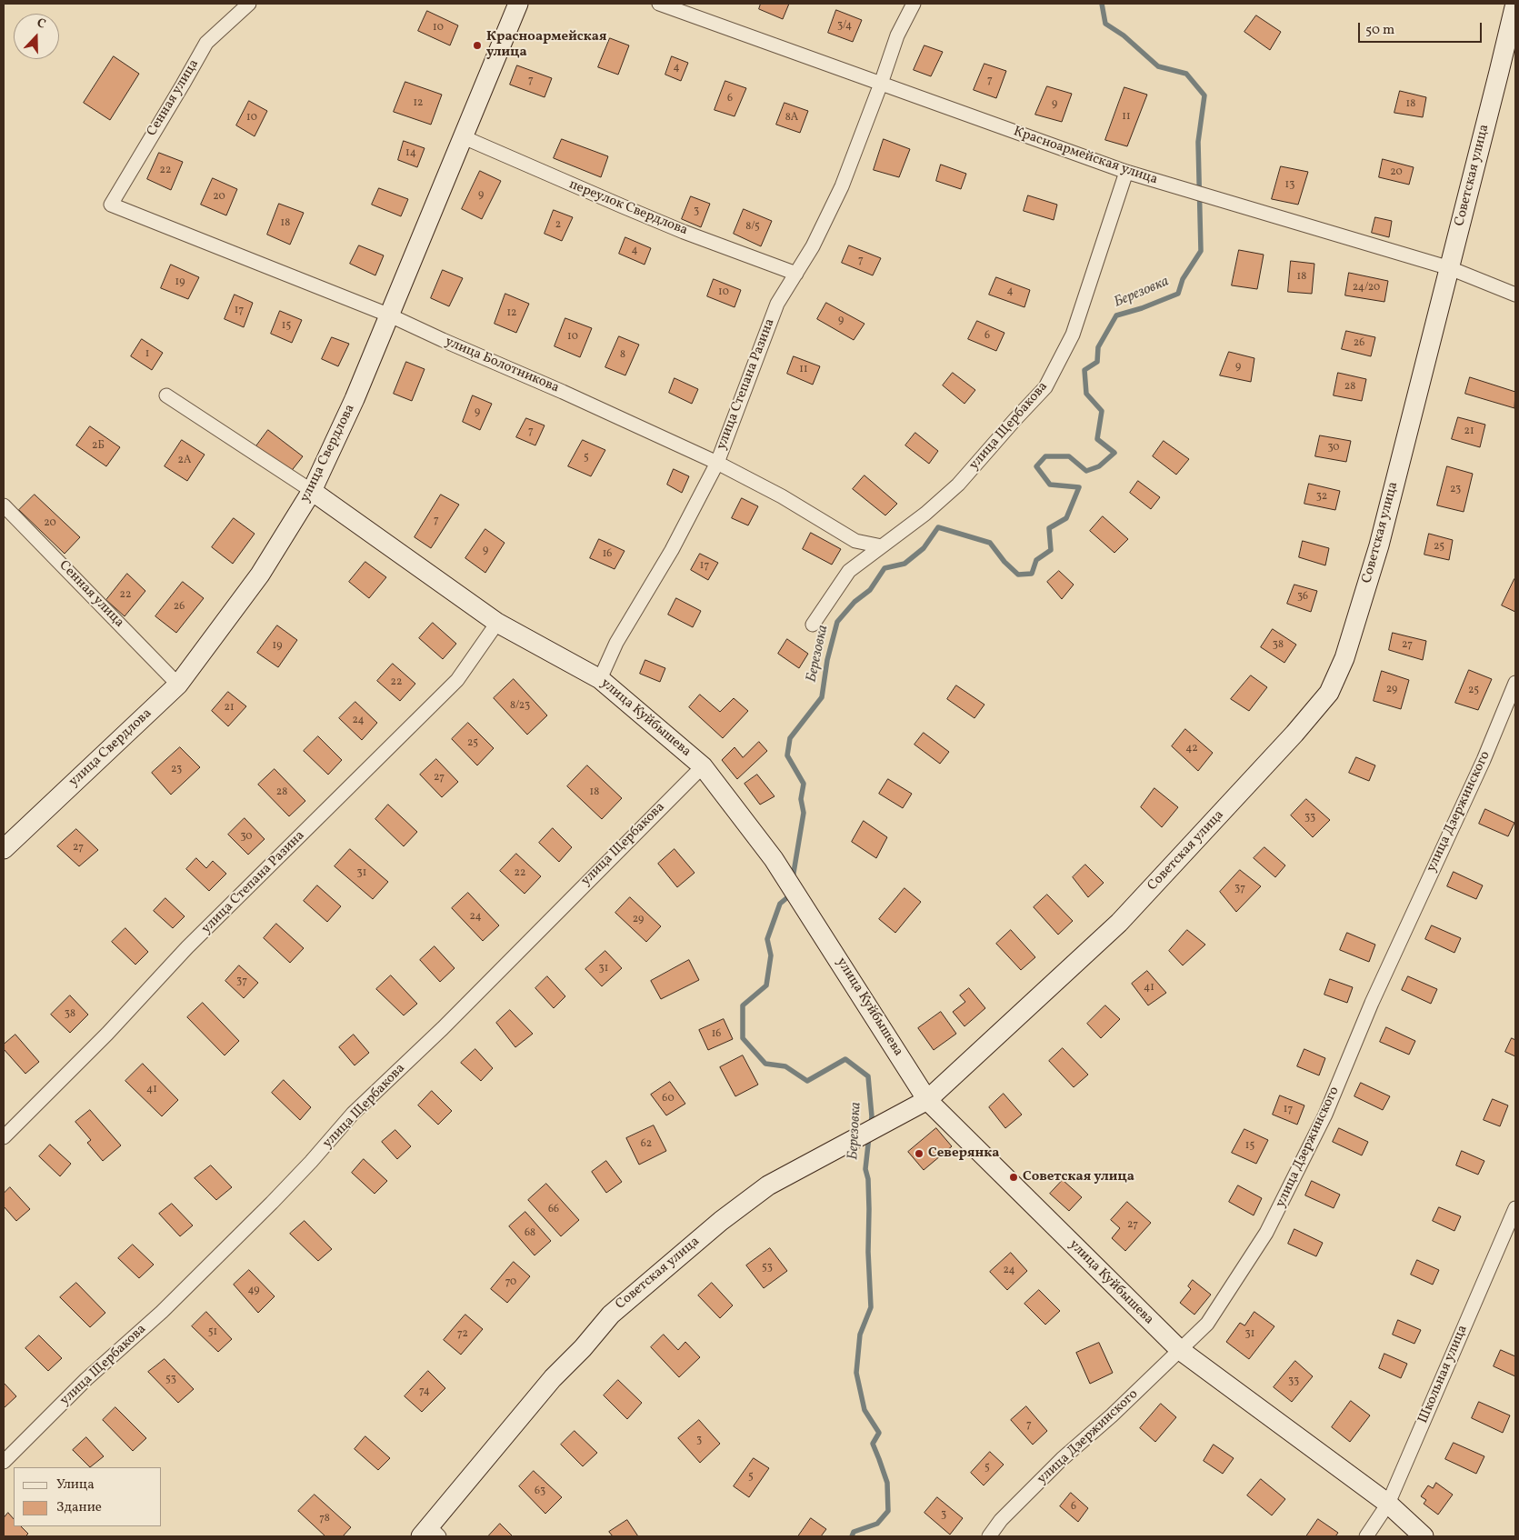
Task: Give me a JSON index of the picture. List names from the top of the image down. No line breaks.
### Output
{"streets":{"street":["Сенная улица","Красноармейская улица","Советская улица","переулок Свердлова","улица Болотникова","улица Степана Разина","улица Щербакова","улица Свердлова","улица Куйбышева","улица Дзержинского","Школьная улица"]},"crossings":[["Сенная улица","улица Болотникова"],["Сенная улица","улица Свердлова"],["Красноармейская улица","Советская улица"],["Красноармейская улица","улица Степана Разина"],["Красноармейская улица","улица Щербакова"],["Советская улица","улица Куйбышева"],["переулок Свердлова","улица Степана Разина"],["переулок Свердлова","улица Свердлова"],["улица Болотникова","улица Степана Разина"],["улица Болотникова","улица Щербакова"],["улица Болотникова","улица Свердлова"],["улица Степана Разина","улица Куйбышева"],["улица Щербакова","улица Куйбышева"],["улица Свердлова","улица Куйбышева"],["улица Куйбышева","улица Дзержинского"],["улица Куйбышева","Школьная улица"]],"water":["Березовка"],"places":["Красноармейская улица","Северянка","Советская улица"],"house_numbers":["3/4","10","4","7","7","6","12","9","18","11","10","8А","14","22","20","13","9","20","3","18","2","8/5","4","7","18","19","24/20","4","10","17","12","9","15","6","10","26","1","8","9","11","28","9","7","21","2Б","30","5","2А","23","32","7","20","25","9","16","17","22","36","26","38","27","19","22","29","25","8/23","21","24","25","42","23","27","28","18","33","30","27","31","22","37","24","29","31","37","41","38","16","41","60","17","62","15","66","27","68","53","24","70","49","51","72","31","53","33","74","7","3","5","5","63","6","3","78"],"legend":["Улица","Здание"],"scale_bar":"50 m","north":"top"}
